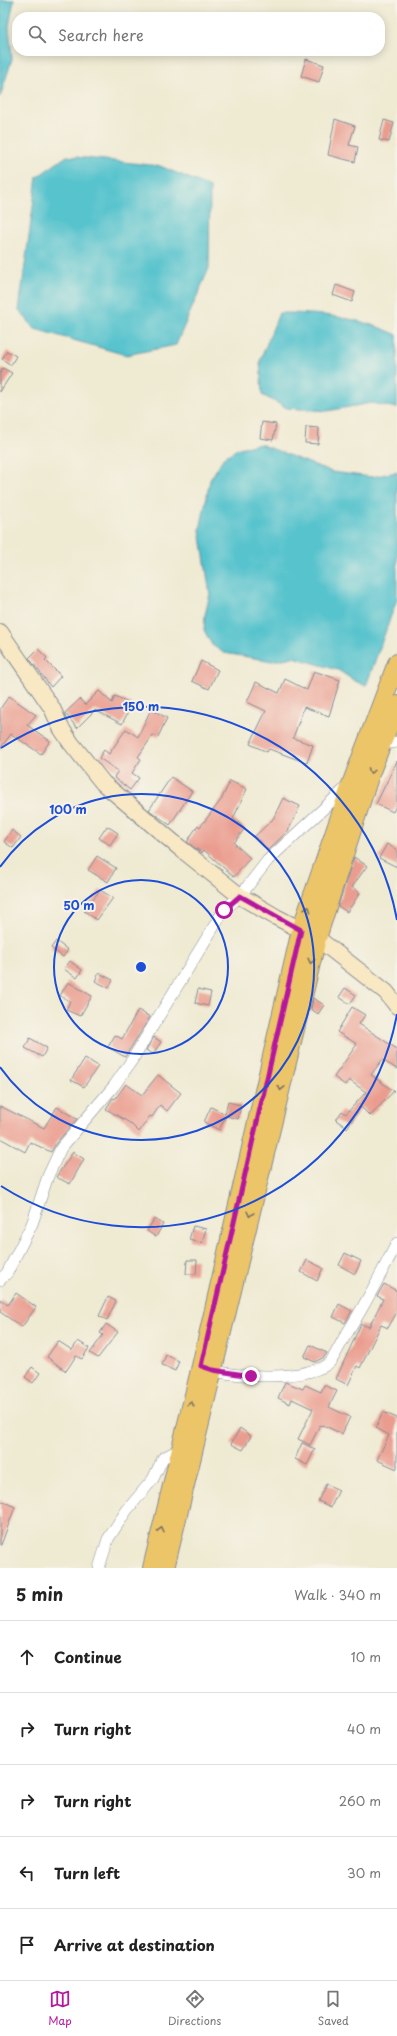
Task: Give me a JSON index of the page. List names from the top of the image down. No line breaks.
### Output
{"page":{"search":"Search here","heading":["5 min","Walk · 340 m"],"list":[["Continue","10 m"],["Turn right","40 m"],["Turn right","260 m"],["Turn left","30 m"],"Arrive at destination"],"nav":["Map","Directions","Saved"]},"rings":["150 m","100 m","50 m"]}
